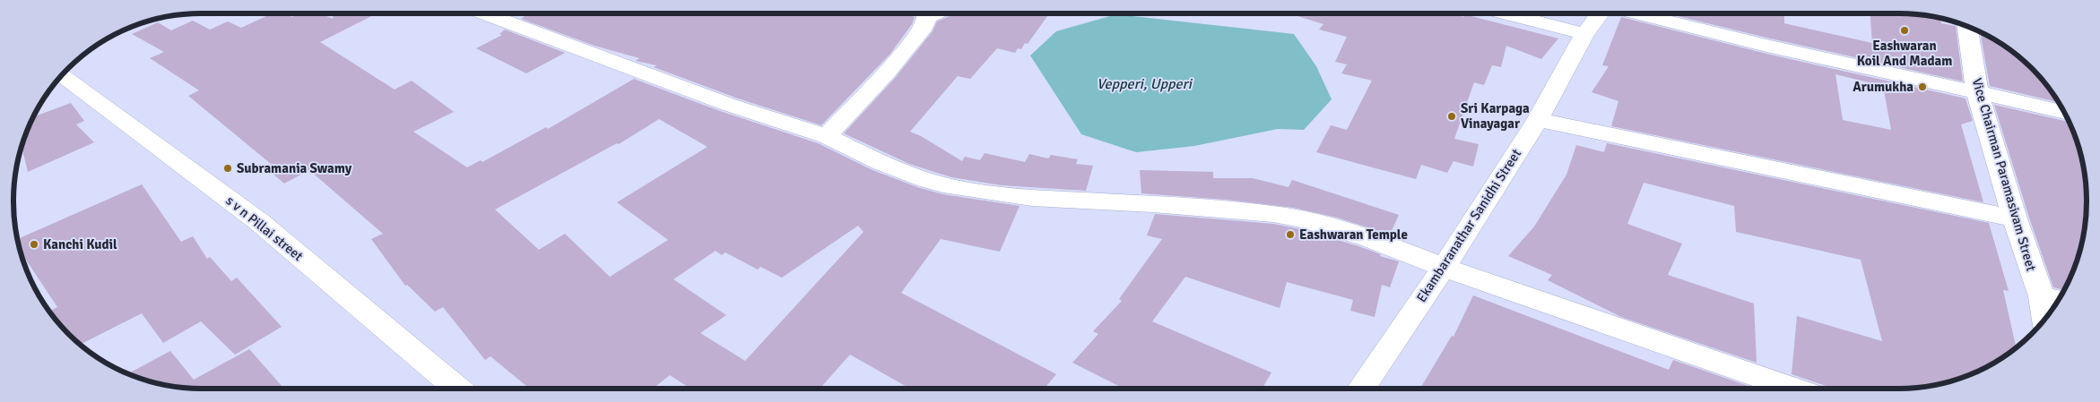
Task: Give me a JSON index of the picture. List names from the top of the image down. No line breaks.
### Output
{"streets":{"street":["Vice Chairman Paramasivam Street","Ekambaranathar Sanidhi Street","s v n Pillai street"]},"water":["Vepperi, Upperi"],"places":["Eashwaran Koil And Madam","Arumukha","Sri Karpaga Vinayagar","Subramania Swamy","Eashwaran Temple","Kanchi Kudil"]}
